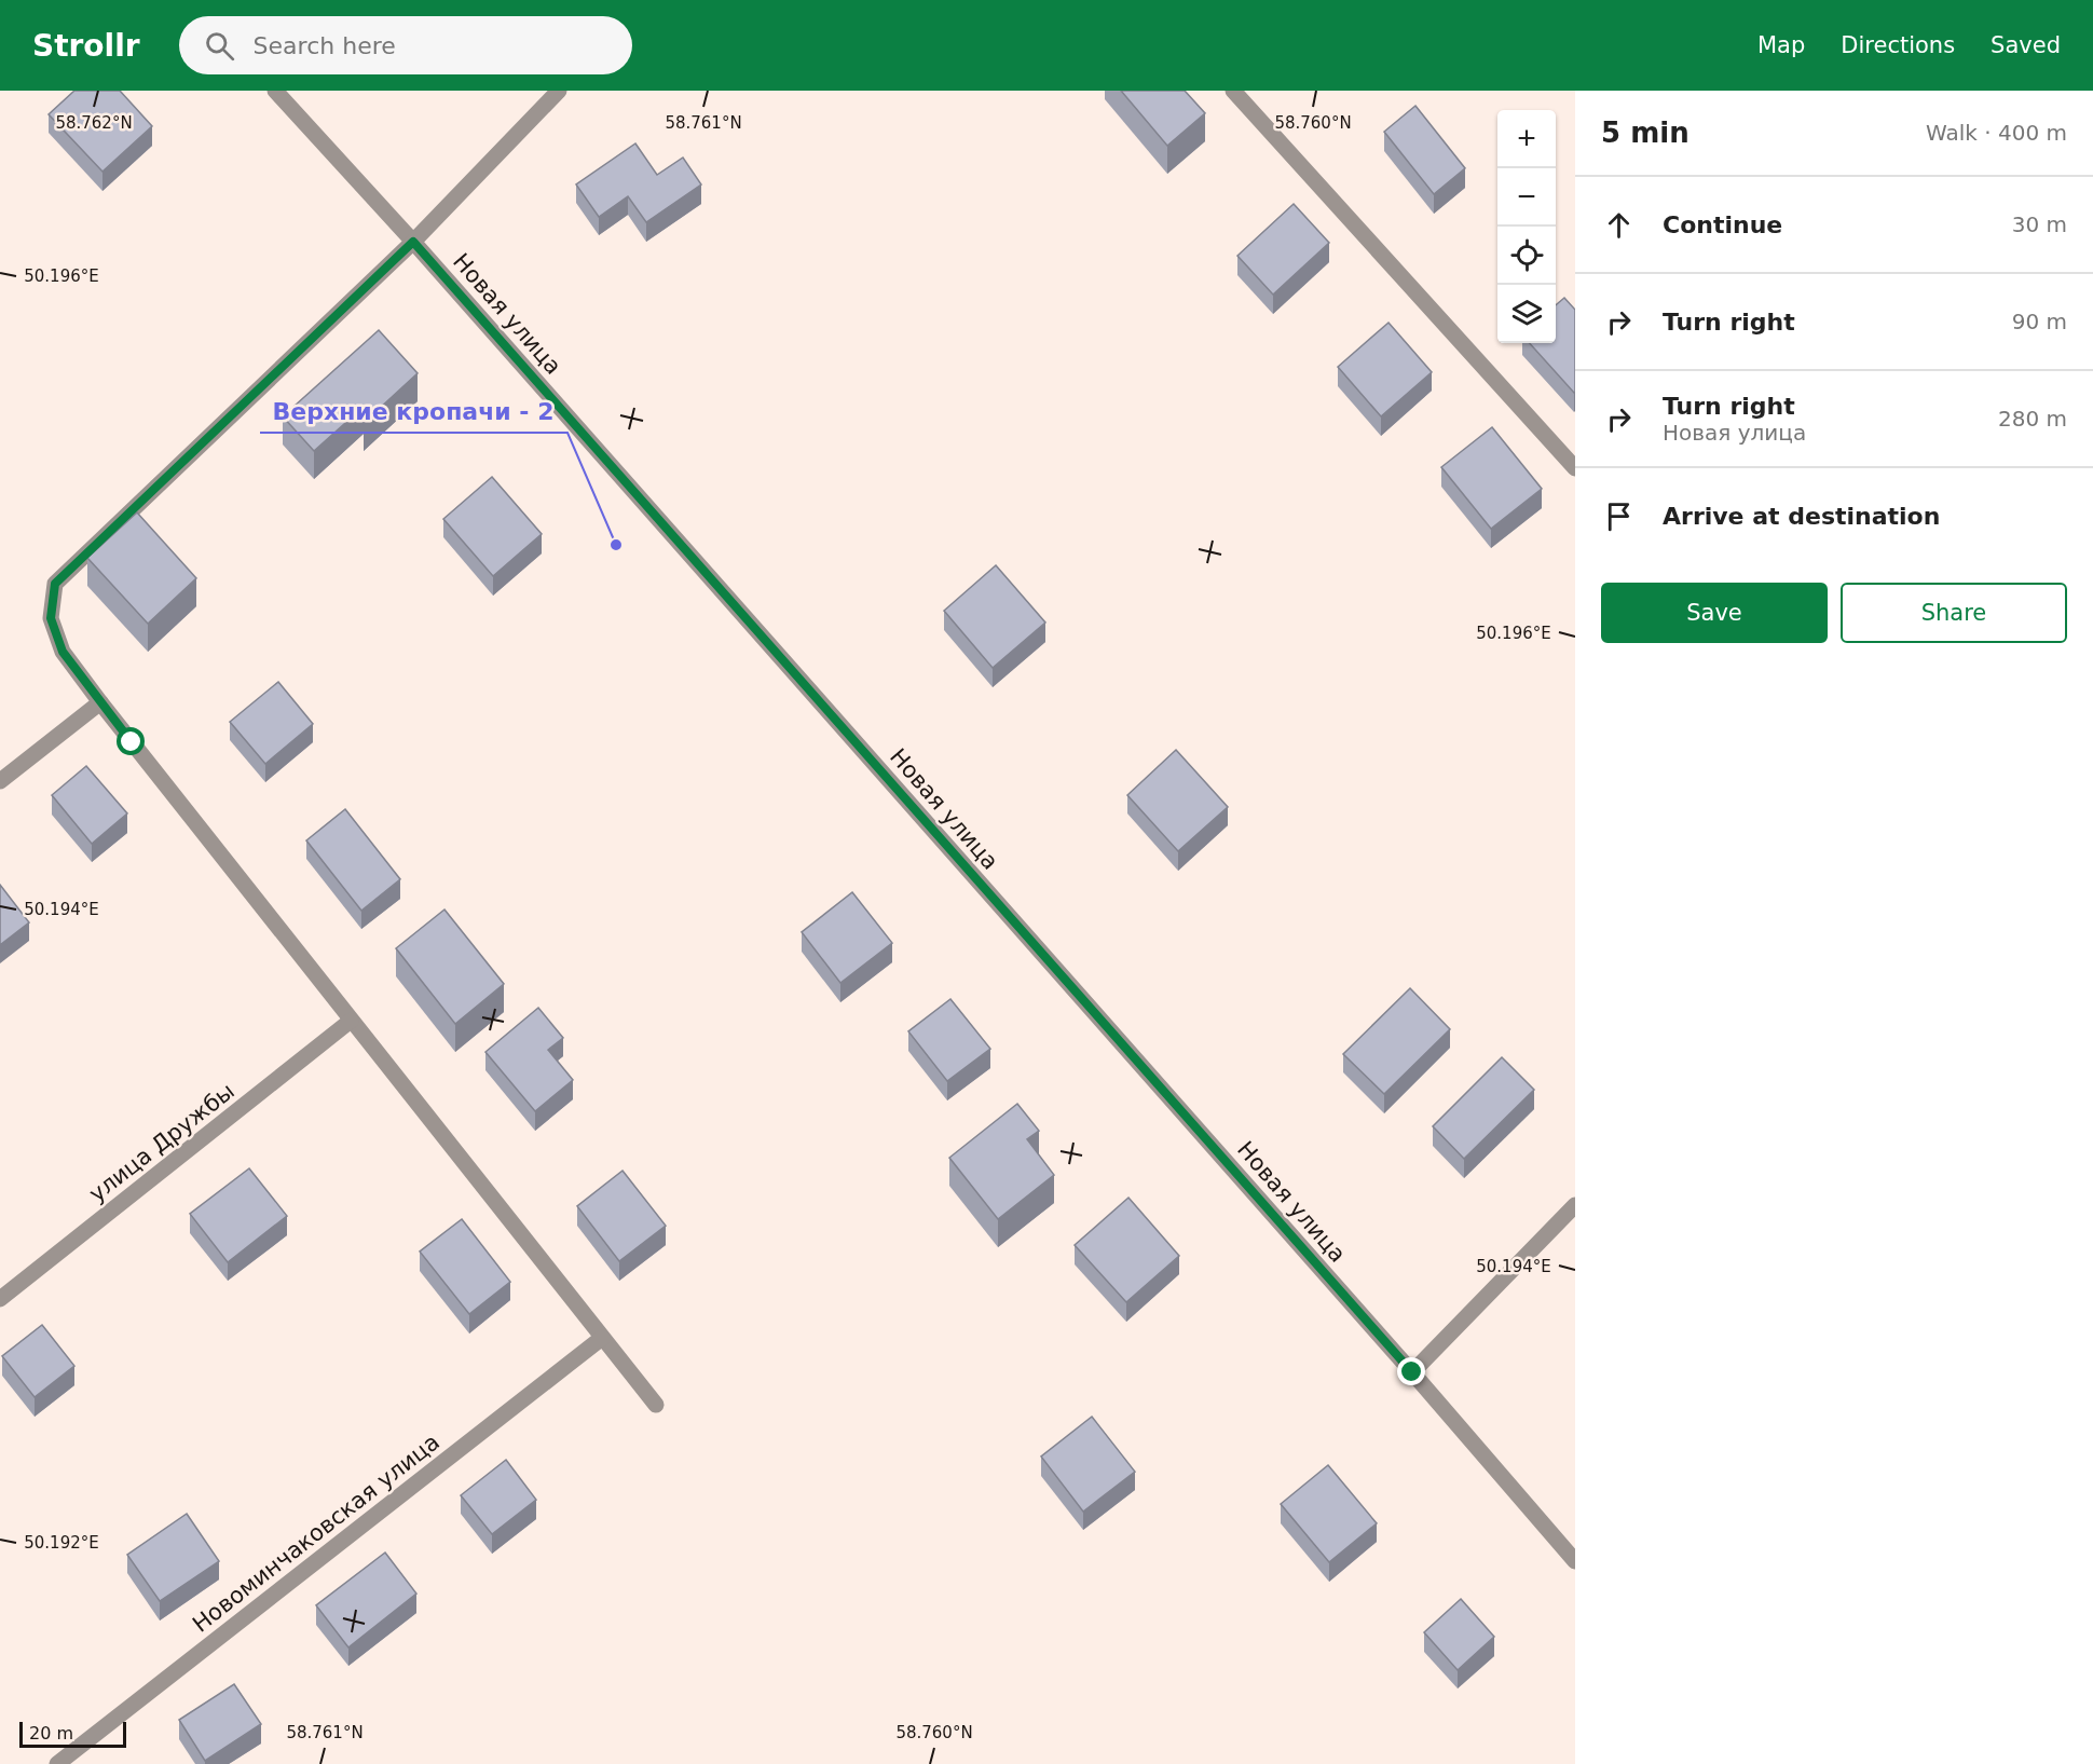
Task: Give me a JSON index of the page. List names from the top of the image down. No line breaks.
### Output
{"streets":{"street":["Новая улица","улица Дружбы","Новоминчаковская улица"]},"places":["Верхние кропачи - 2"],"scale_bar":"20 m","page":{"header":"Strollr","search":"Search here","nav":["Map","Directions","Saved"],"heading":["5 min","Walk · 400 m"],"map_buttons":["+","−"],"list":[["Continue","30 m"],["Turn right","90 m"],["Turn right","Новая улица","280 m"],"Arrive at destination"],"buttons":["Save","Share"],"scale":"20 m"},"coordinates":["58.761°N","58.760°N","58.762°N","50.196°E","50.194°E","50.192°E"]}
